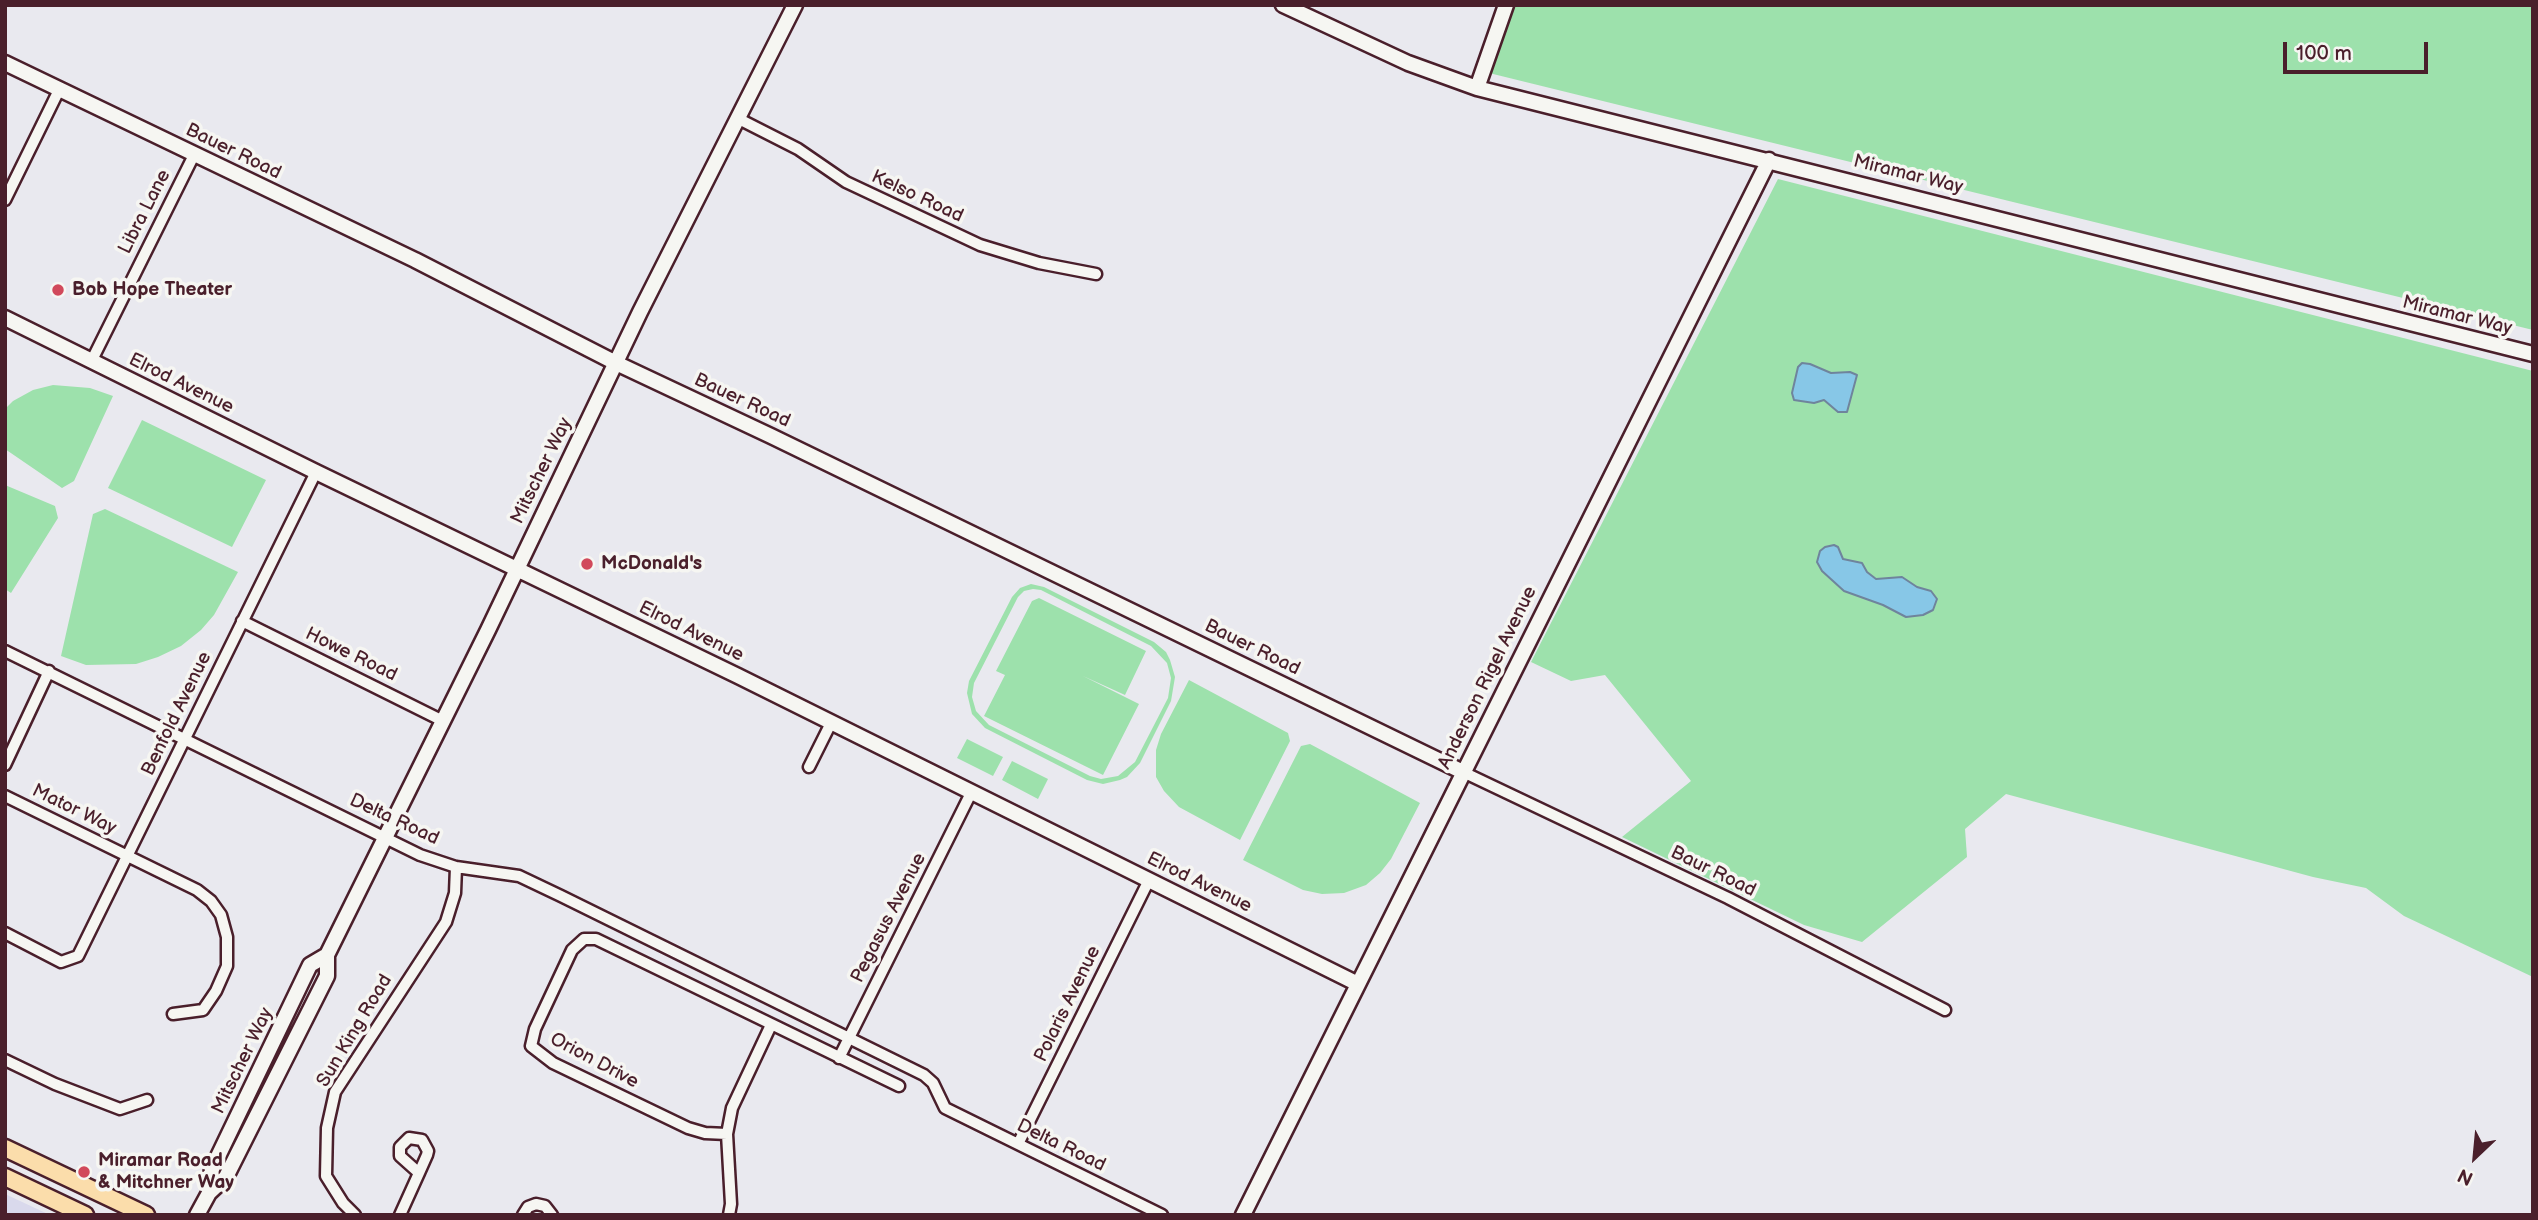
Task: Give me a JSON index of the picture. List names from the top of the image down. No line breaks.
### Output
{"streets":{"street":["Bauer Road","Miramar Way","Kelso Road","Libra Lane","Elrod Avenue","Mitscher Way","Howe Road","Anderson Rigel Avenue","Benfold Avenue","Mator Way","Delta Road","Baur Road","Pegasus Avenue","Polaris Avenue","Sun King Road","Orion Drive"]},"crossings":[["Bauer Road","Libra Lane"],["Bauer Road","Mitscher Way"],["Bauer Road","Anderson Rigel Avenue"],["Bauer Road","Baur Road"],["Miramar Way","Anderson Rigel Avenue"],["Kelso Road","Mitscher Way"],["Libra Lane","Elrod Avenue"],["Elrod Avenue","Mitscher Way"],["Elrod Avenue","Anderson Rigel Avenue"],["Elrod Avenue","Benfold Avenue"],["Elrod Avenue","Pegasus Avenue"],["Elrod Avenue","Polaris Avenue"],["Mitscher Way","Howe Road"],["Mitscher Way","Delta Road"],["Howe Road","Benfold Avenue"],["Anderson Rigel Avenue","Baur Road"],["Benfold Avenue","Mator Way"],["Benfold Avenue","Delta Road"],["Delta Road","Pegasus Avenue"],["Delta Road","Polaris Avenue"],["Delta Road","Sun King Road"]],"places":["Bob Hope Theater","McDonald's","Miramar Road & Mitchner Way"],"scale_bar":"100 m","north":"bottom left"}
